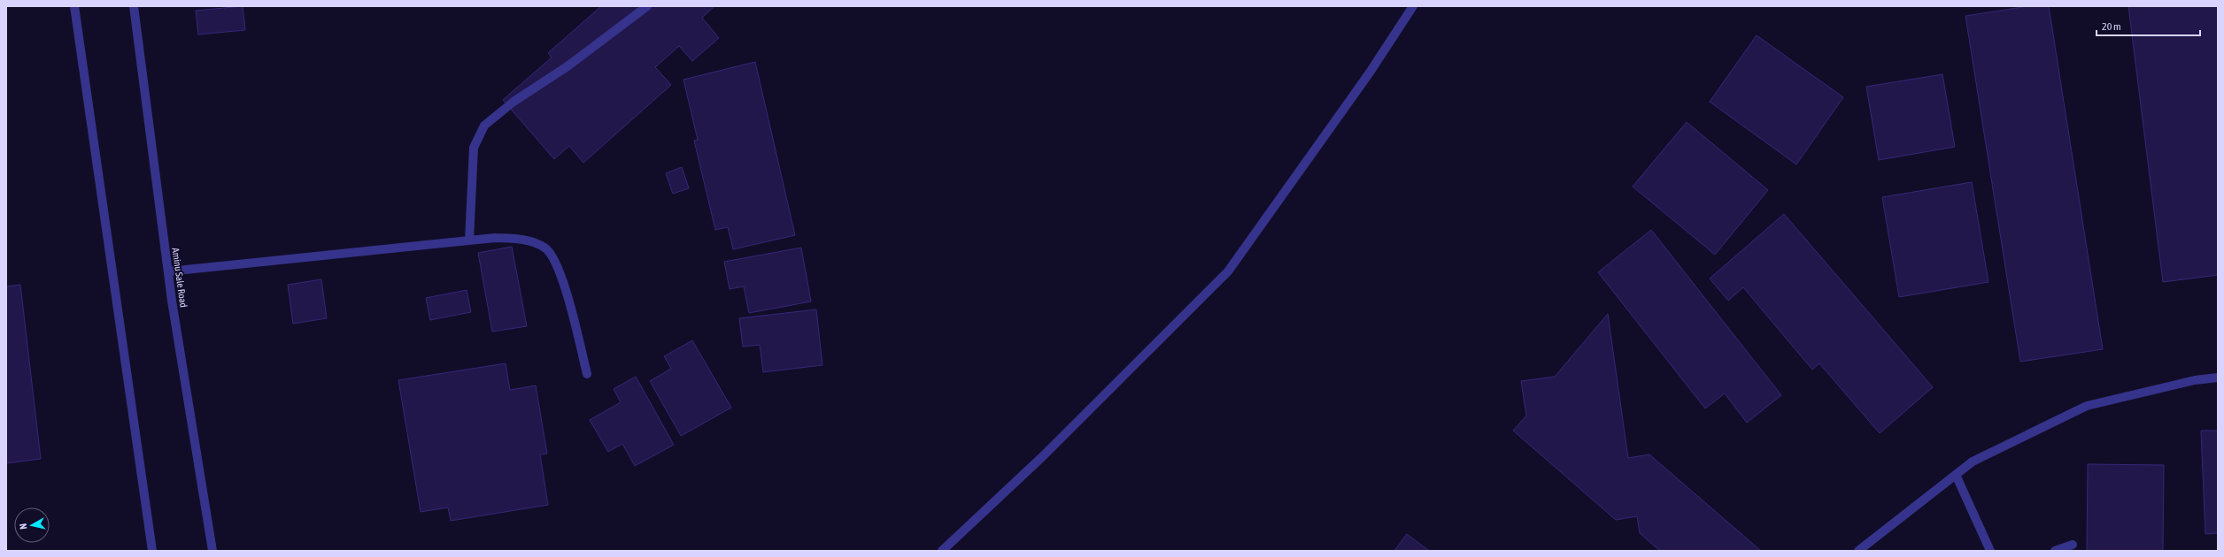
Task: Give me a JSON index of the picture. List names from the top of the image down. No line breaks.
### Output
{"streets":{"street":["Aminu Sale Road"]},"scale_bar":"20 m","north":"left"}
